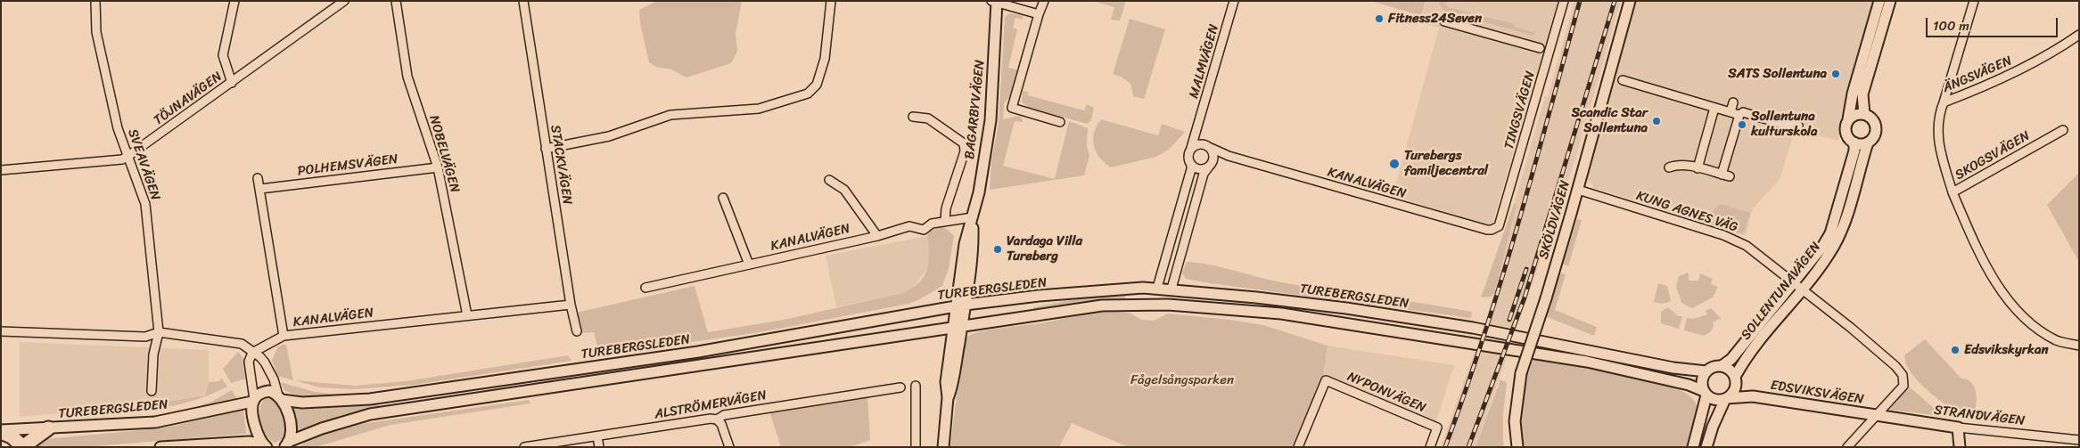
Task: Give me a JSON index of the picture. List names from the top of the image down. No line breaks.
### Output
{"streets":{"main road":["BAGARBYVÄGEN","SKÖLDVÄGEN","TUREBERGSLEDEN","SOLLENTUNAVÄGEN","EDSVIKSVÄGEN","STRANDVÄGEN"],"street":["MALMVÄGEN","ÄNGSVÄGEN","TÖJNAVÄGEN","TINGSVÄGEN","NOBELVÄGEN","SKOGSVÄGEN","SVEAVÄGEN","STACKVÄGEN","POLHEMSVÄGEN","KANALVÄGEN","KUNG AGNES VÄG","NYPONVÄGEN","ALSTRÖMERVÄGEN"]},"crossings":[["MALMVÄGEN","KANALVÄGEN"],["ÄNGSVÄGEN","SKOGSVÄGEN"],["TÖJNAVÄGEN","SVEAVÄGEN"],["BAGARBYVÄGEN","KANALVÄGEN"],["BAGARBYVÄGEN","TUREBERGSLEDEN"],["TINGSVÄGEN","KANALVÄGEN"],["NOBELVÄGEN","POLHEMSVÄGEN"],["NOBELVÄGEN","KANALVÄGEN"],["STACKVÄGEN","KANALVÄGEN"],["KUNG AGNES VÄG","SKÖLDVÄGEN"],["KUNG AGNES VÄG","SOLLENTUNAVÄGEN"],["KUNG AGNES VÄG","EDSVIKSVÄGEN"],["KUNG AGNES VÄG","STRANDVÄGEN"],["TUREBERGSLEDEN","SOLLENTUNAVÄGEN"],["TUREBERGSLEDEN","EDSVIKSVÄGEN"],["SOLLENTUNAVÄGEN","EDSVIKSVÄGEN"],["EDSVIKSVÄGEN","STRANDVÄGEN"]],"parks":["Fågelsångsparken"],"places":["Fitness24Seven","SATS Sollentuna","Scandic Star Sollentuna","Sollentuna kulturskola","Turebergs familjecentral","Vardaga Villa Tureberg","Edsvikskyrkan"],"scale_bar":"100 m"}
